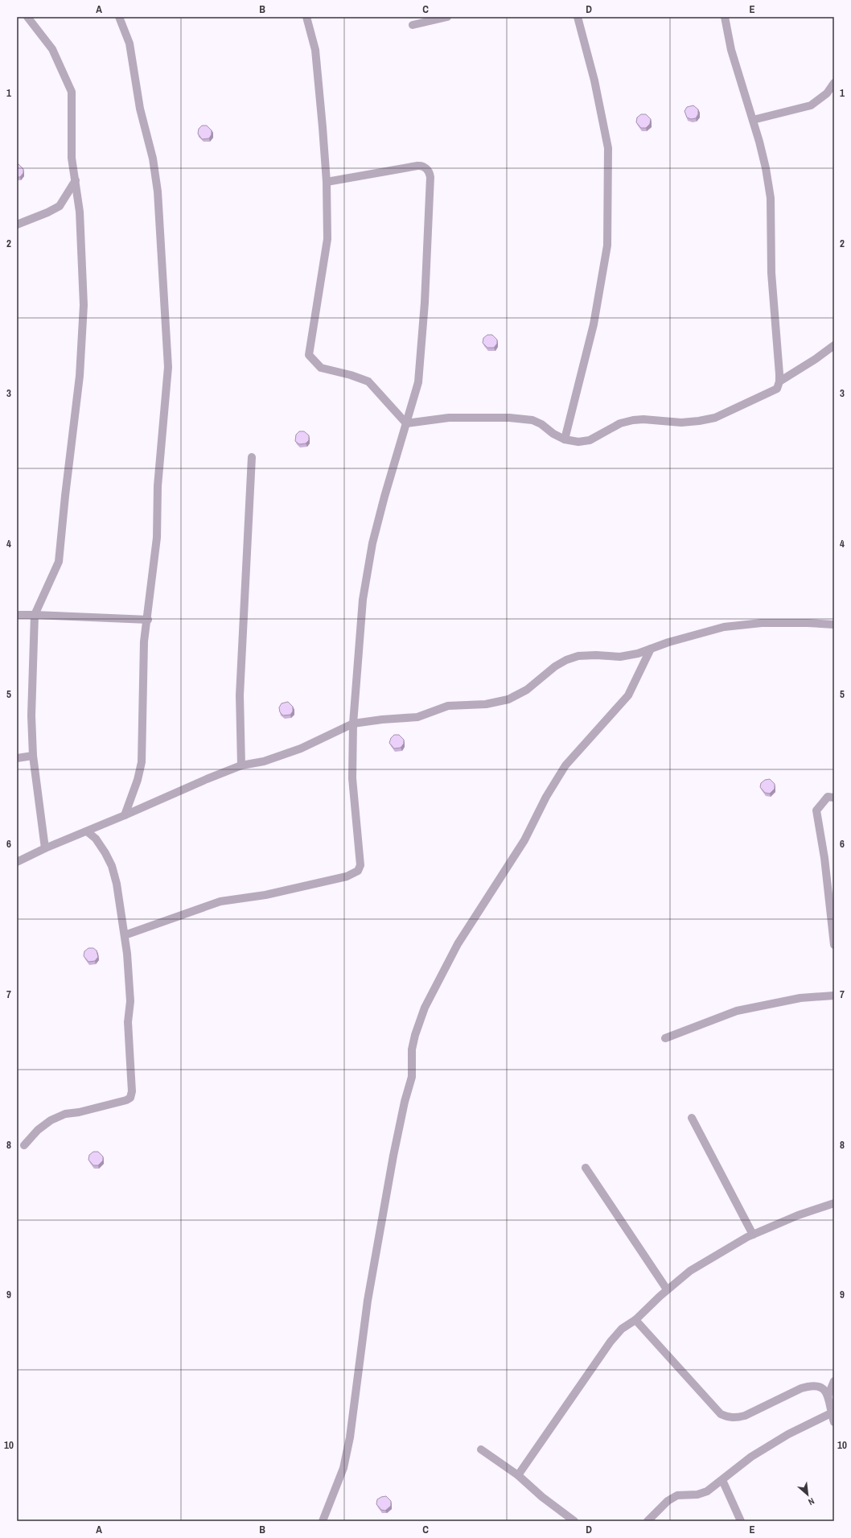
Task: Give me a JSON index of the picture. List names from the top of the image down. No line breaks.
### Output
{"north":"bottom right","grid":{"columns":["A","B","C","D","E"],"rows":["1","2","3","4","5","6","7","8","9","10"]}}
